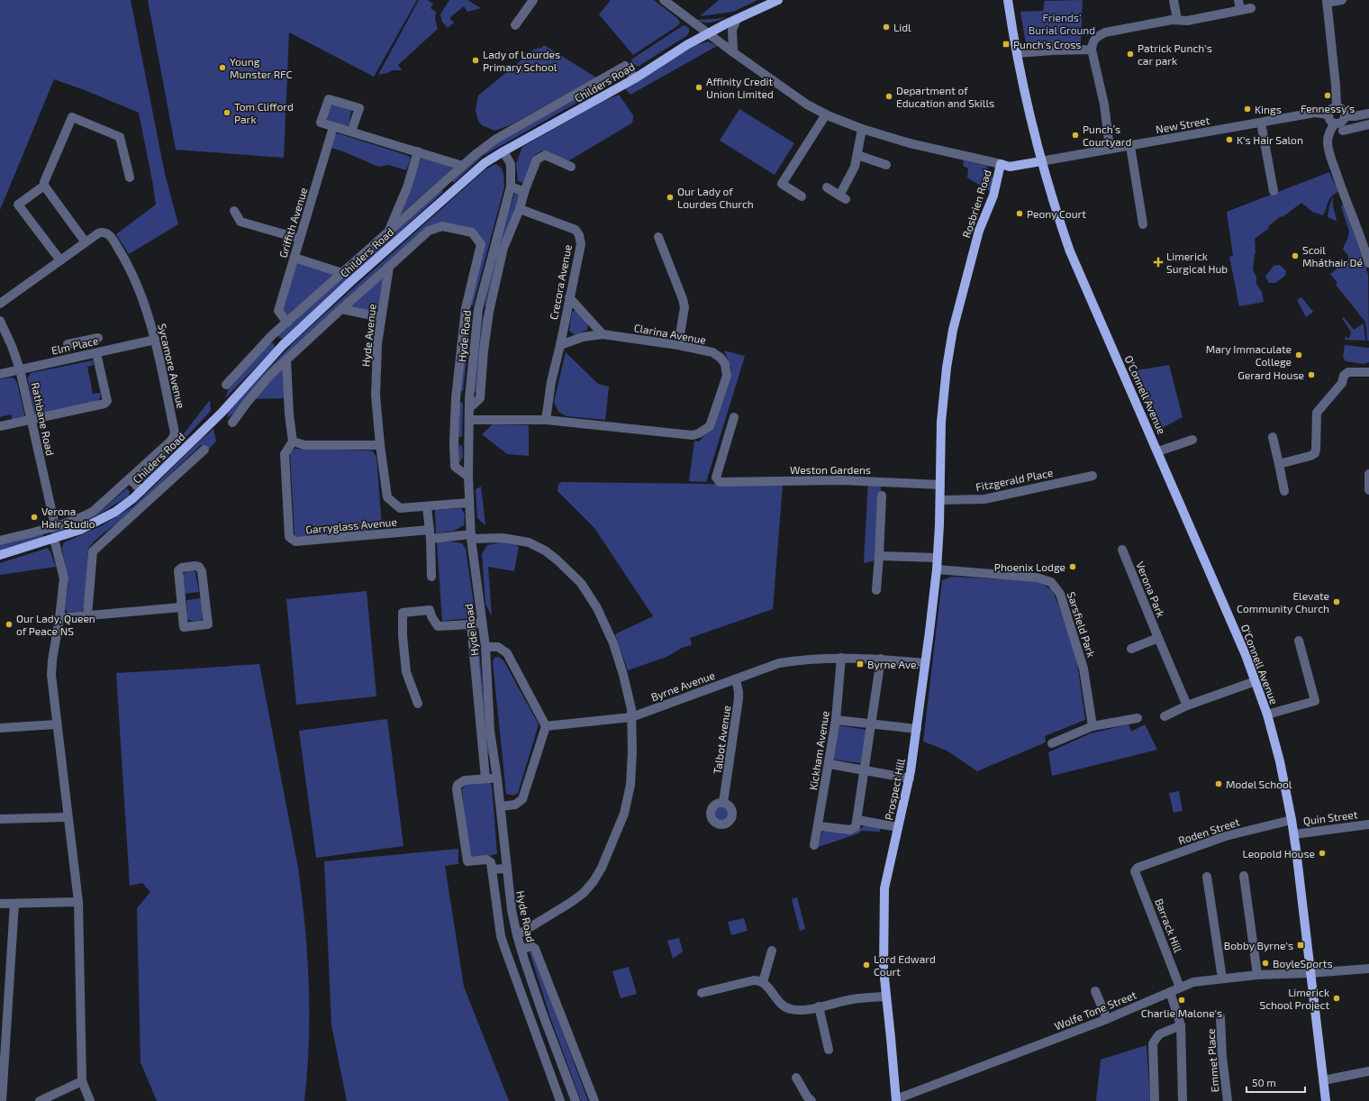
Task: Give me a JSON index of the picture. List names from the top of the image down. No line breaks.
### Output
{"streets":{"main road":["Childers Road","Rosbrien Road","O'Connell Avenue","Prospect Hill"],"street":["New Street","Griffith Avenue","Crecora Avenue","Clarina Avenue","Hyde Avenue","Hyde Road","Elm Place","Sycamore Avenue","Rathbane Road","Weston Gardens","Fitzgerald Place","Garryglass Avenue","Verona Park","Sarsfield Park","Byrne Avenue","Talbot Avenue","Kickham Avenue","Quin Street","Roden Street","Barrack Hill","Wolfe Tone Street","Emmet Place"]},"crossings":[["Childers Road","Rosbrien Road"],["Childers Road","Hyde Road"],["New Street","O'Connell Avenue"],["Rosbrien Road","Weston Gardens"],["Rosbrien Road","Prospect Hill"],["Crecora Avenue","Clarina Avenue"],["Crecora Avenue","Hyde Road"],["Clarina Avenue","Hyde Road"],["Hyde Avenue","Hyde Road"],["Hyde Road","Garryglass Avenue"],["Elm Place","Sycamore Avenue"],["Elm Place","Rathbane Road"],["Sycamore Avenue","Rathbane Road"],["O'Connell Avenue","Quin Street"],["O'Connell Avenue","Roden Street"],["O'Connell Avenue","Wolfe Tone Street"],["Weston Gardens","Prospect Hill"],["Fitzgerald Place","Prospect Hill"],["Garryglass Avenue","Byrne Avenue"],["Sarsfield Park","Prospect Hill"],["Byrne Avenue","Talbot Avenue"],["Byrne Avenue","Kickham Avenue"],["Byrne Avenue","Prospect Hill"],["Prospect Hill","Wolfe Tone Street"],["Roden Street","Barrack Hill"],["Barrack Hill","Wolfe Tone Street"]],"parks":["Friends' Burial Ground"],"places":{"other":["Lidl","Patrick Punch's car park","Lady of Lourdes Primary School","Young Munster RFC","Affinity Credit Union Limited","Fennessy's","Department of Education and Skills","Kings","Tom Clifford Park","Punch’s Courtyard","K's Hair Salon","Our Lady of Lourdes Church","Peony Court","Scoil Mháthair Dé","Mary Immaculate College","Gerard House","Verona Hair Studio","Phoenix Lodge","Elevate Community Church","Our Lady, Queen of Peace NS","Model School","Leopold House","BoyleSports","Lord Edward Court","Limerick School Project","Charlie Malone's"],"transit":["Punch's Cross","Byrne Ave.","Bobby Byrne's"],"health":["Limerick Surgical Hub"]},"scale_bar":"50 m"}
